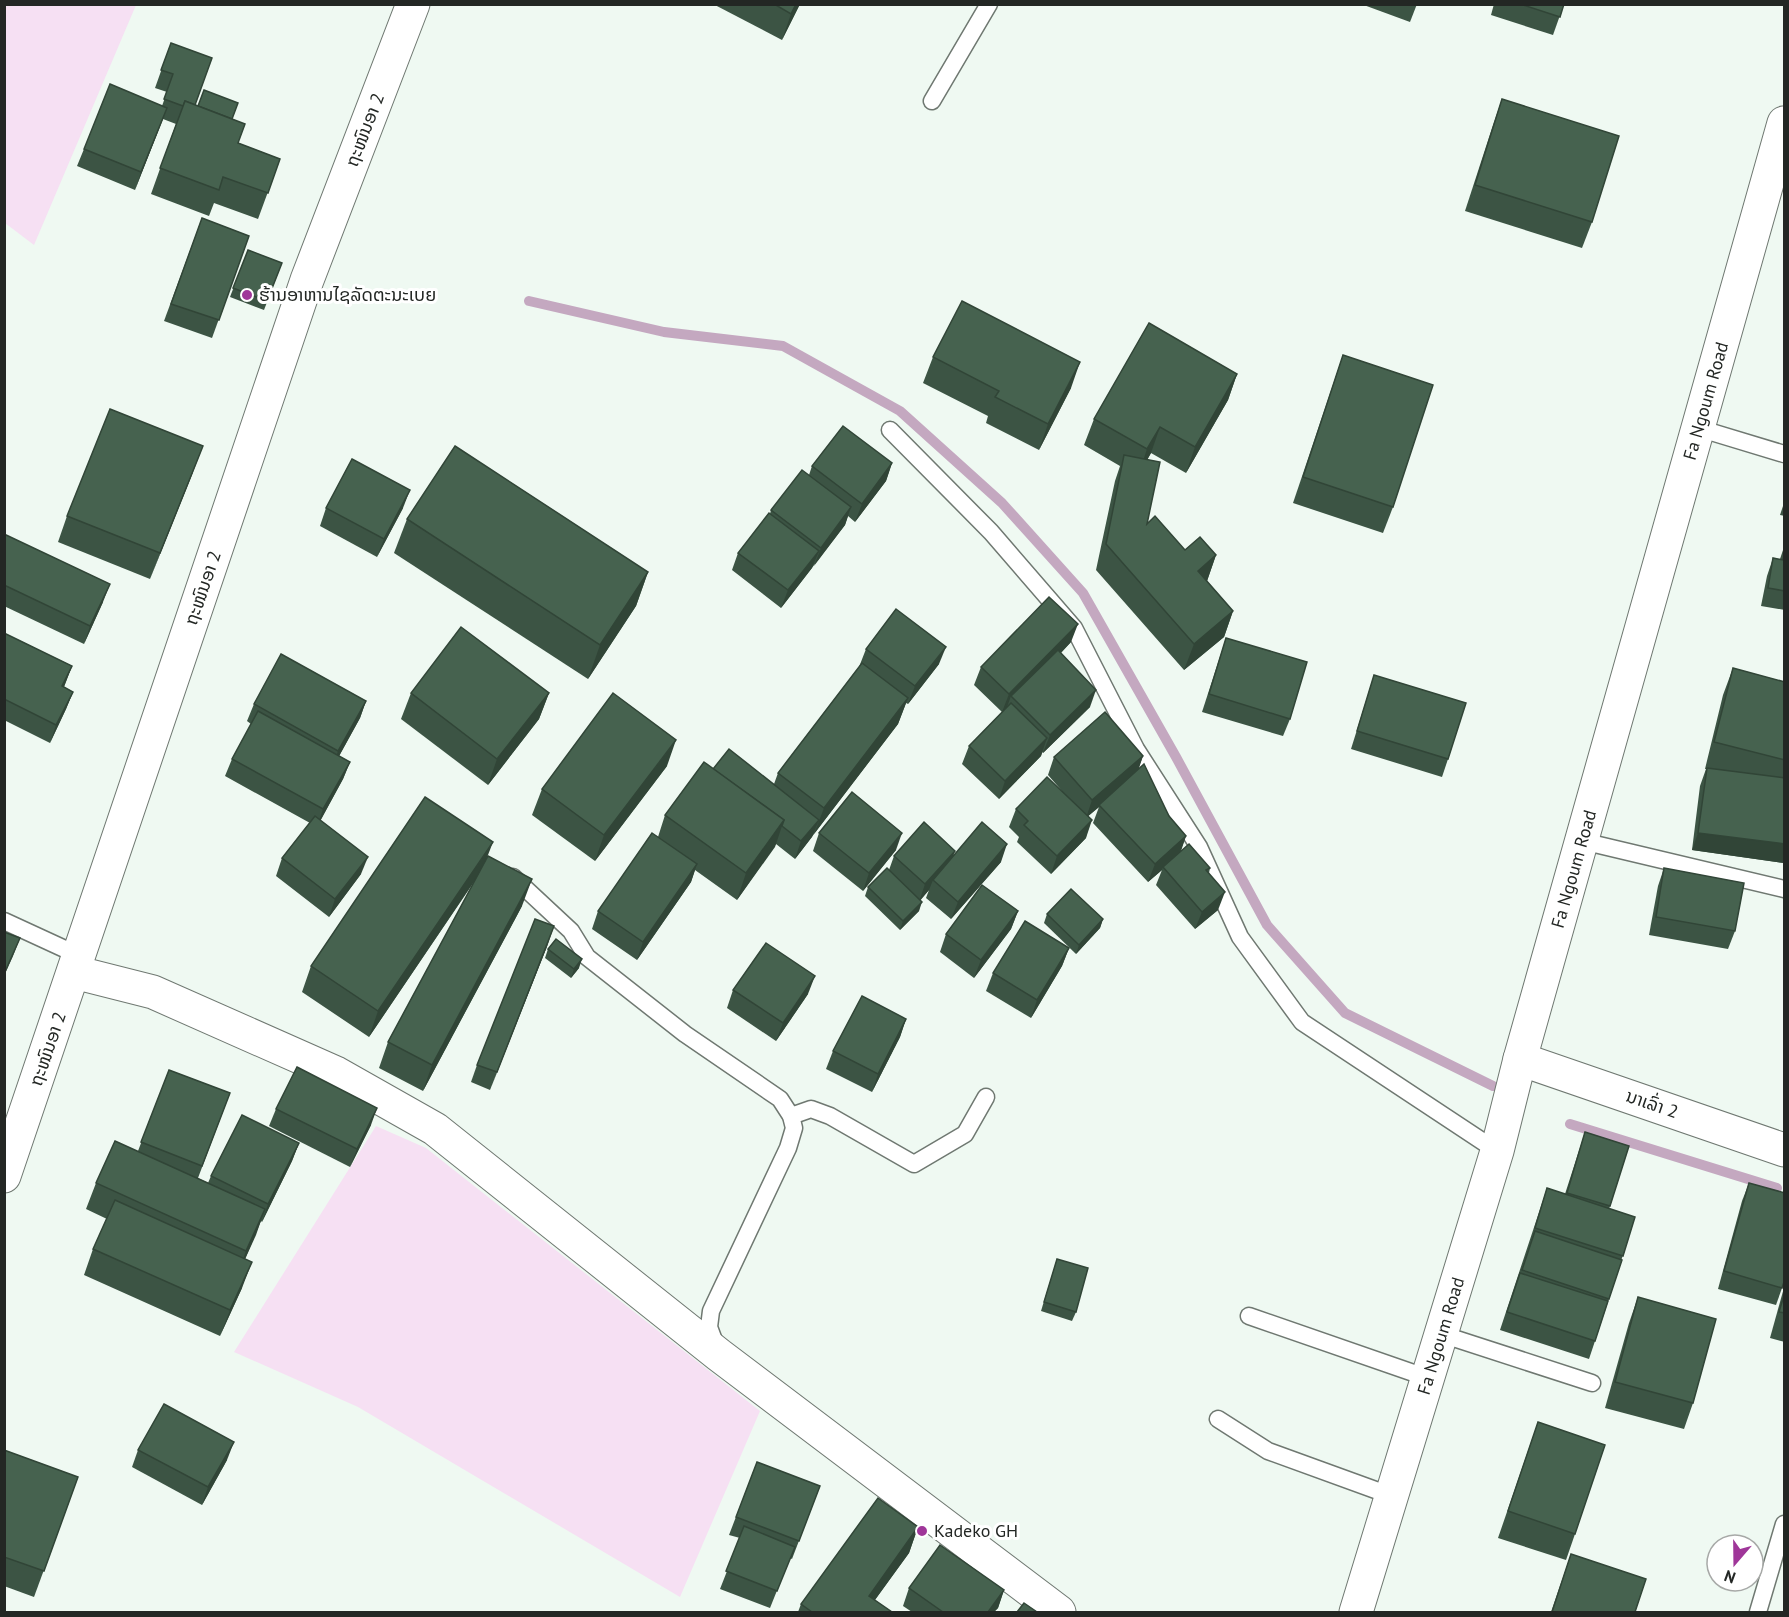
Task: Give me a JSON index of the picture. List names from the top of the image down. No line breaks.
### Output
{"streets":{"street":["ຖະໜົນອາ 2","Fa Ngoum Road","ນາເລົ່າ 2"]},"crossings":[["Fa Ngoum Road","ນາເລົ່າ 2"]],"places":["ຮ້ານອາຫານໄຊລັດຕະນະເບຍ","Kadeko GH"],"north":"bottom"}
